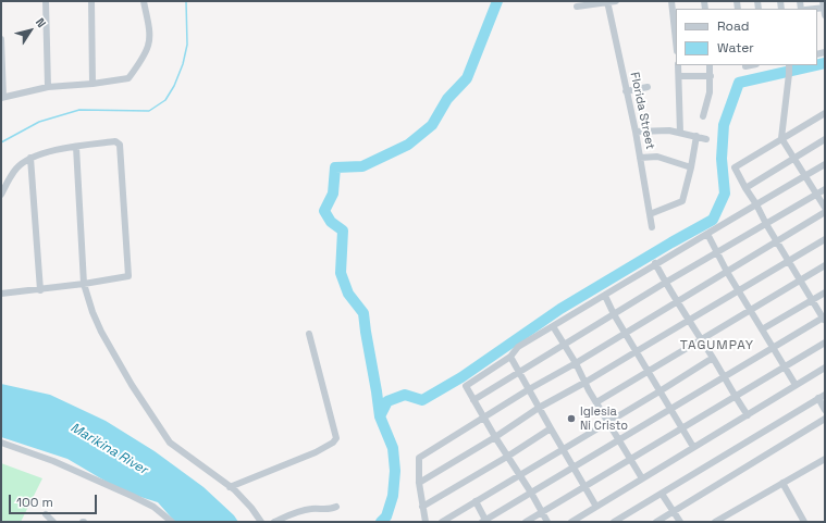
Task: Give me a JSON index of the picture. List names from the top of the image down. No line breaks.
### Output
{"streets":{"street":["Florida Street"]},"districts":["TAGUMPAY"],"water":["Marikina River"],"places":["Iglesia Ni Cristo"],"legend":["Road","Water"],"scale_bar":"100 m","north":"top right"}
